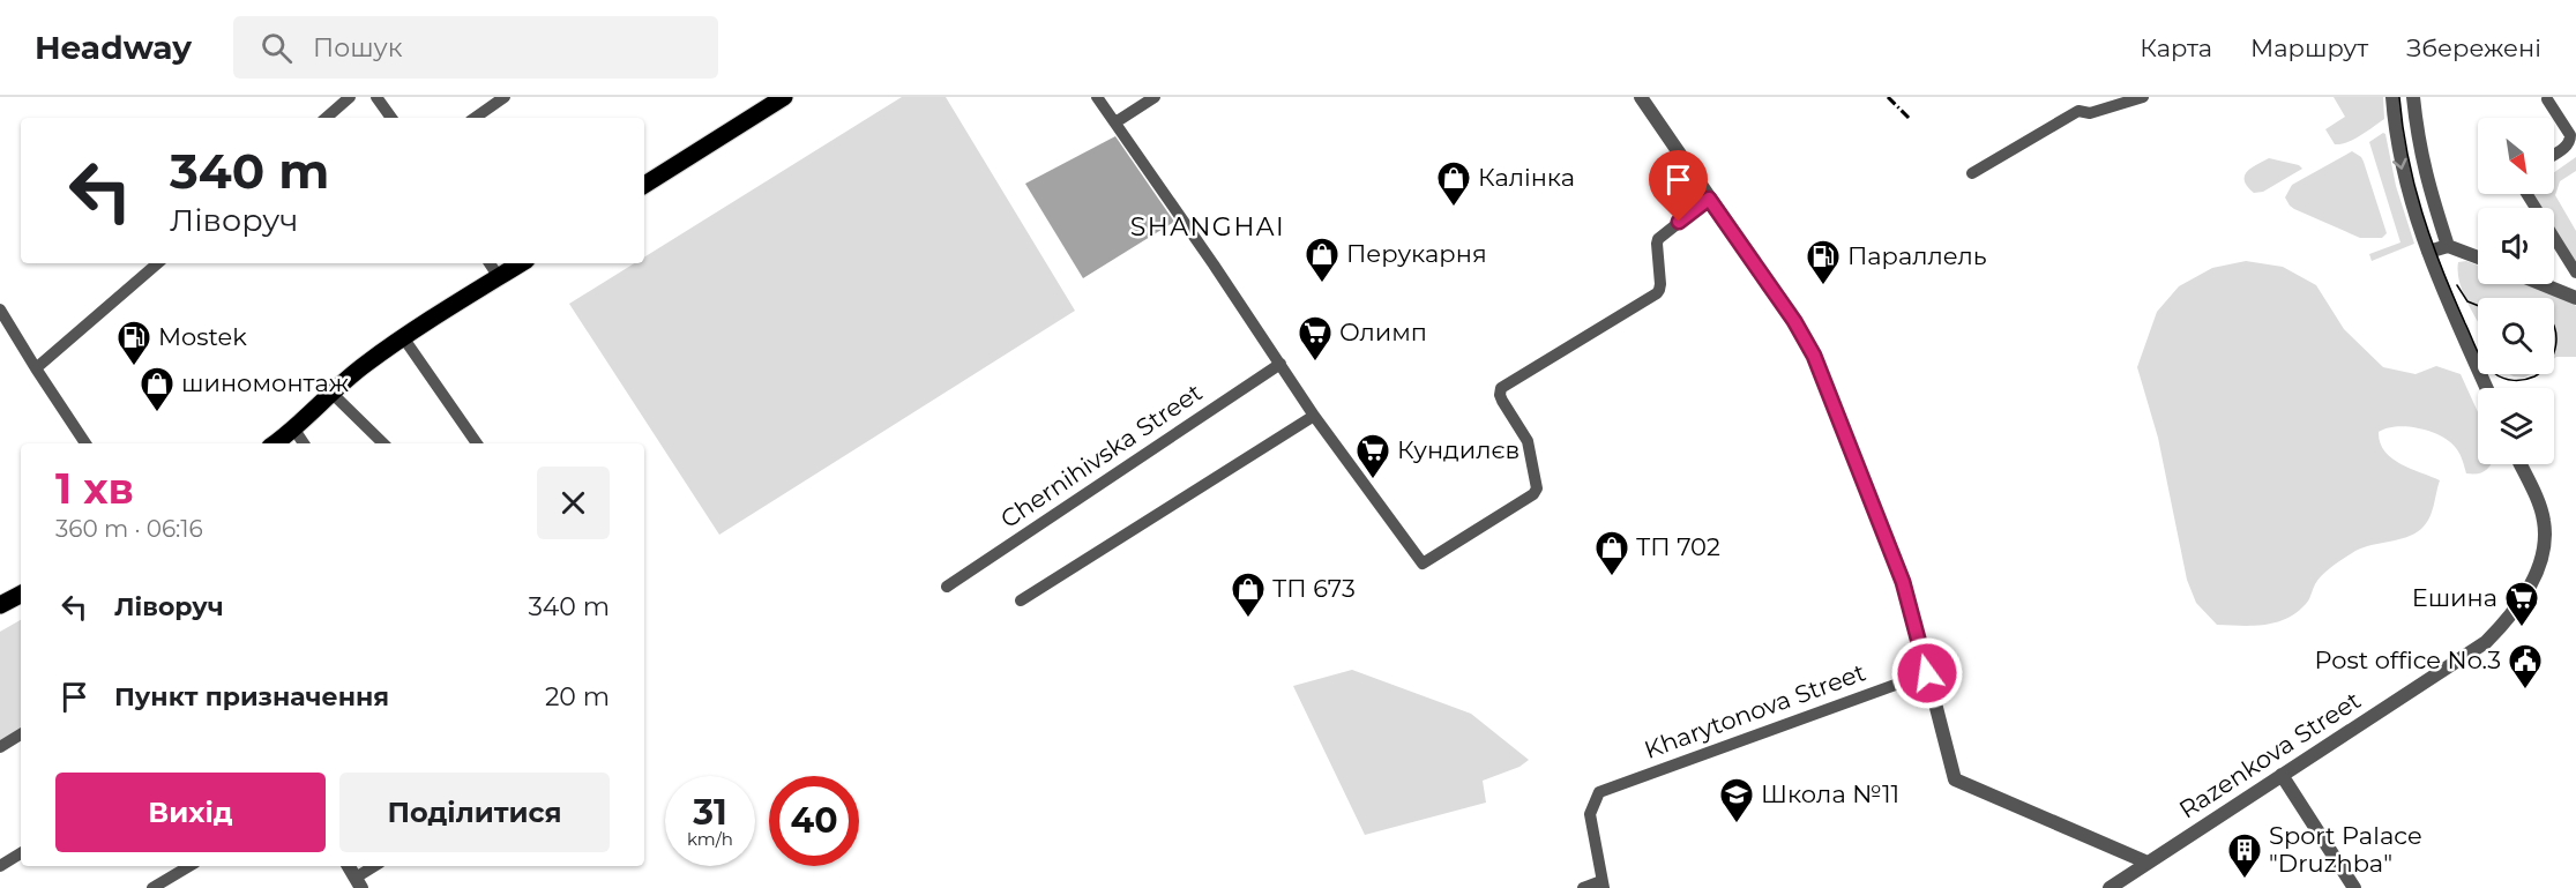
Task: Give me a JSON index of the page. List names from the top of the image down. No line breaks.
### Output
{"streets":{"street":["Chernihivska Street","Kharytonova Street","Razenkova Street"]},"districts":["SHANGHAI"],"places":{"shop":["Калінка","Перукарня","шиномонтаж","ТП 702","ТП 673"],"fuel station":["Параллель","Mostek"],"supermarket":["Олимп","Кундилєв","Ешина"],"public building":["Post office No.3"],"school or university":["Школа №11"],"building":["Sport Palace \"Druzhba\""]},"north":"bottom right","page":{"header":"Headway","search":"Пошук","nav":["Карта","Маршрут","Збережені"],"turn":["340 m","Ліворуч"],"heading":["1 хв","360 m · 06:16"],"list":[{"name":"Ліворуч","value":"340 m"},{"name":"Пункт призначення","value":"20 m"}],"buttons":["Вихід","Поділитися"],"speed":"31 km/h","limit":"40"}}
